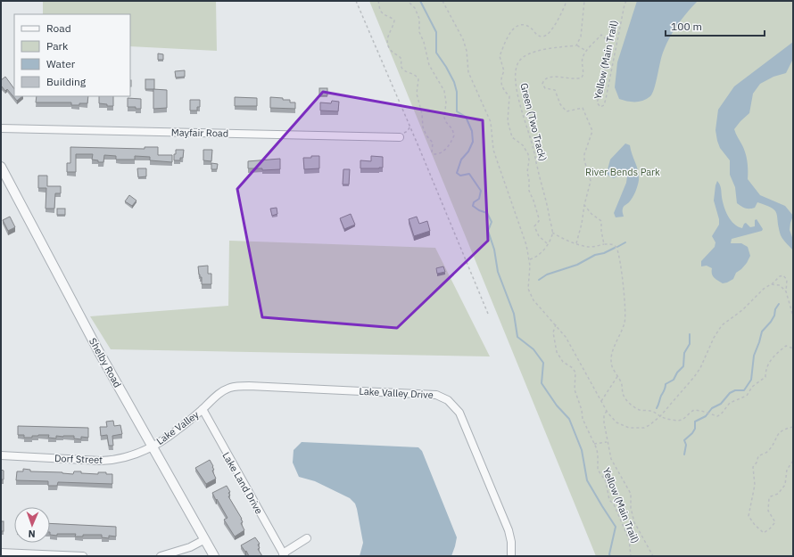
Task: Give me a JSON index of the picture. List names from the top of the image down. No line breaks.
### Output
{"streets":{"street":["Mayfair Road","Shelby Road","Lake Valley Drive","Lake Valley","Dorf Street","Lake Land Drive"],"path":["Yellow (Main Trail)","Green (Two Track)"]},"crossings":[["Shelby Road","Lake Valley"],["Shelby Road","Dorf Street"],["Lake Valley Drive","Lake Valley"],["Lake Valley Drive","Lake Land Drive"],["Lake Valley","Dorf Street"],["Lake Valley","Lake Land Drive"]],"parks":["River Bends Park"],"legend":["Road","Park","Water","Building"],"scale_bar":"100 m","north":"bottom"}
